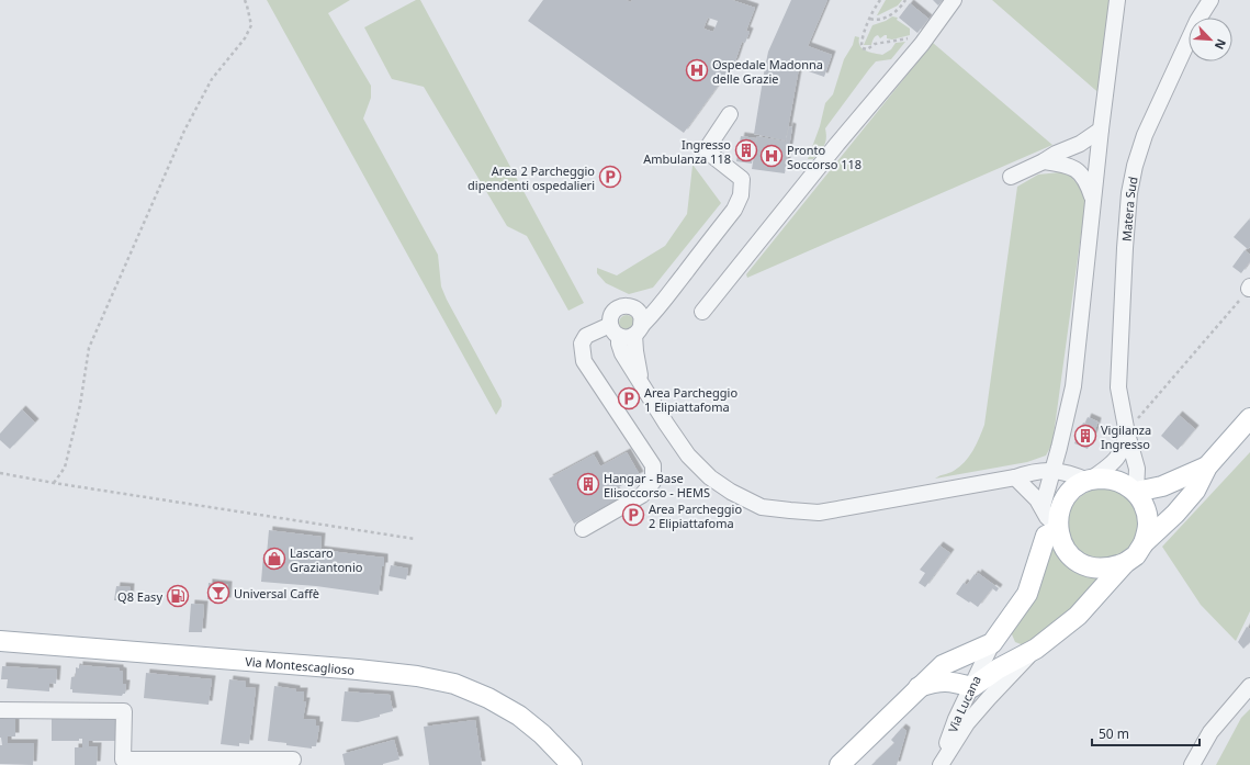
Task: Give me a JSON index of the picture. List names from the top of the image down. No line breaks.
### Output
{"streets":{"main road":["Via Montescaglioso"],"street":["Matera Sud","Via Lucana"]},"places":{"hospital":["Ospedale Madonna delle Grazie","Pronto Soccorso 118"],"building":["Ingresso Ambulanza 118","Vigilanza Ingresso","Hangar - Base Elisoccorso - HEMS"],"parking":["Area 2 Parcheggio dipendenti ospedalieri","Area Parcheggio 1 Elipiattafoma","Area Parcheggio 2 Elipiattafoma"],"shop":["Lascaro Graziantonio"],"bar":["Universal Caffè"],"fuel station":["Q8 Easy"]},"scale_bar":"50 m","north":"bottom right"}
